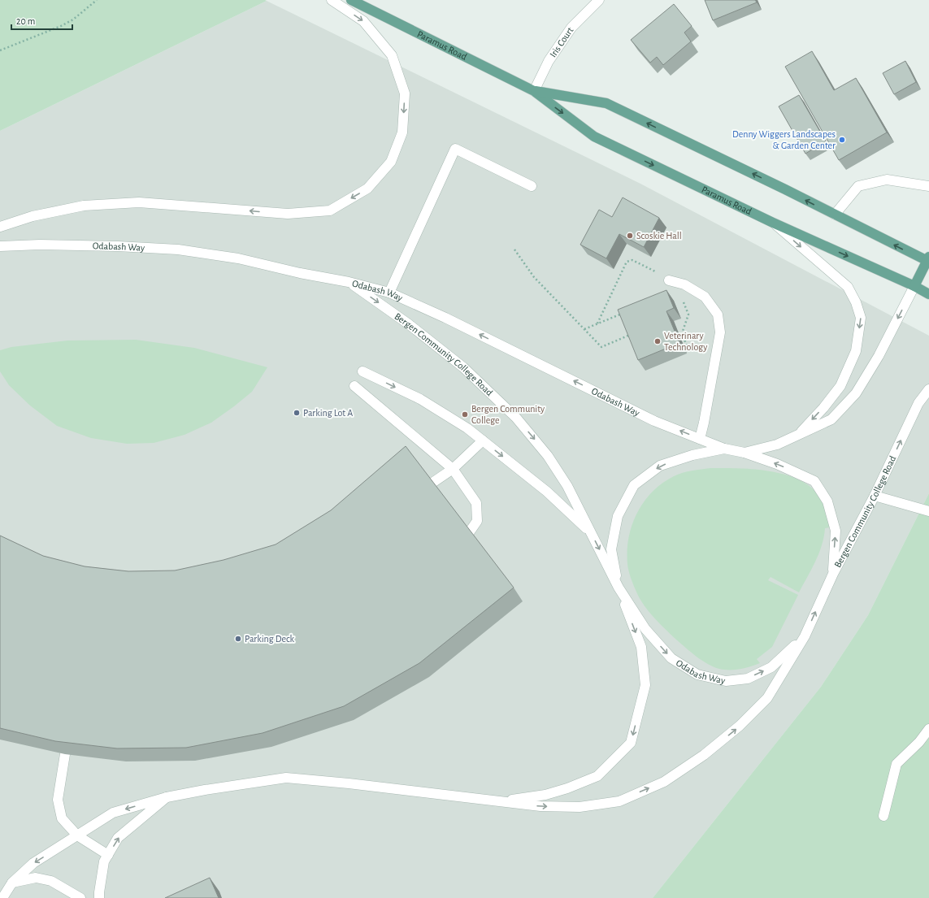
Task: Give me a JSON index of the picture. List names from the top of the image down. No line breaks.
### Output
{"streets":{"main road":["Paramus Road"],"street":["Iris Court","Odabash Way","Bergen Community College Road"]},"crossings":[["Iris Court","Paramus Road"],["Odabash Way","Bergen Community College Road"]],"places":["Denny Wiggers Landscapes & Garden Center","Scoskie Hall","Veterinary Technology","Parking Lot A","Bergen Community College","Parking Deck"],"scale_bar":"20 m"}
